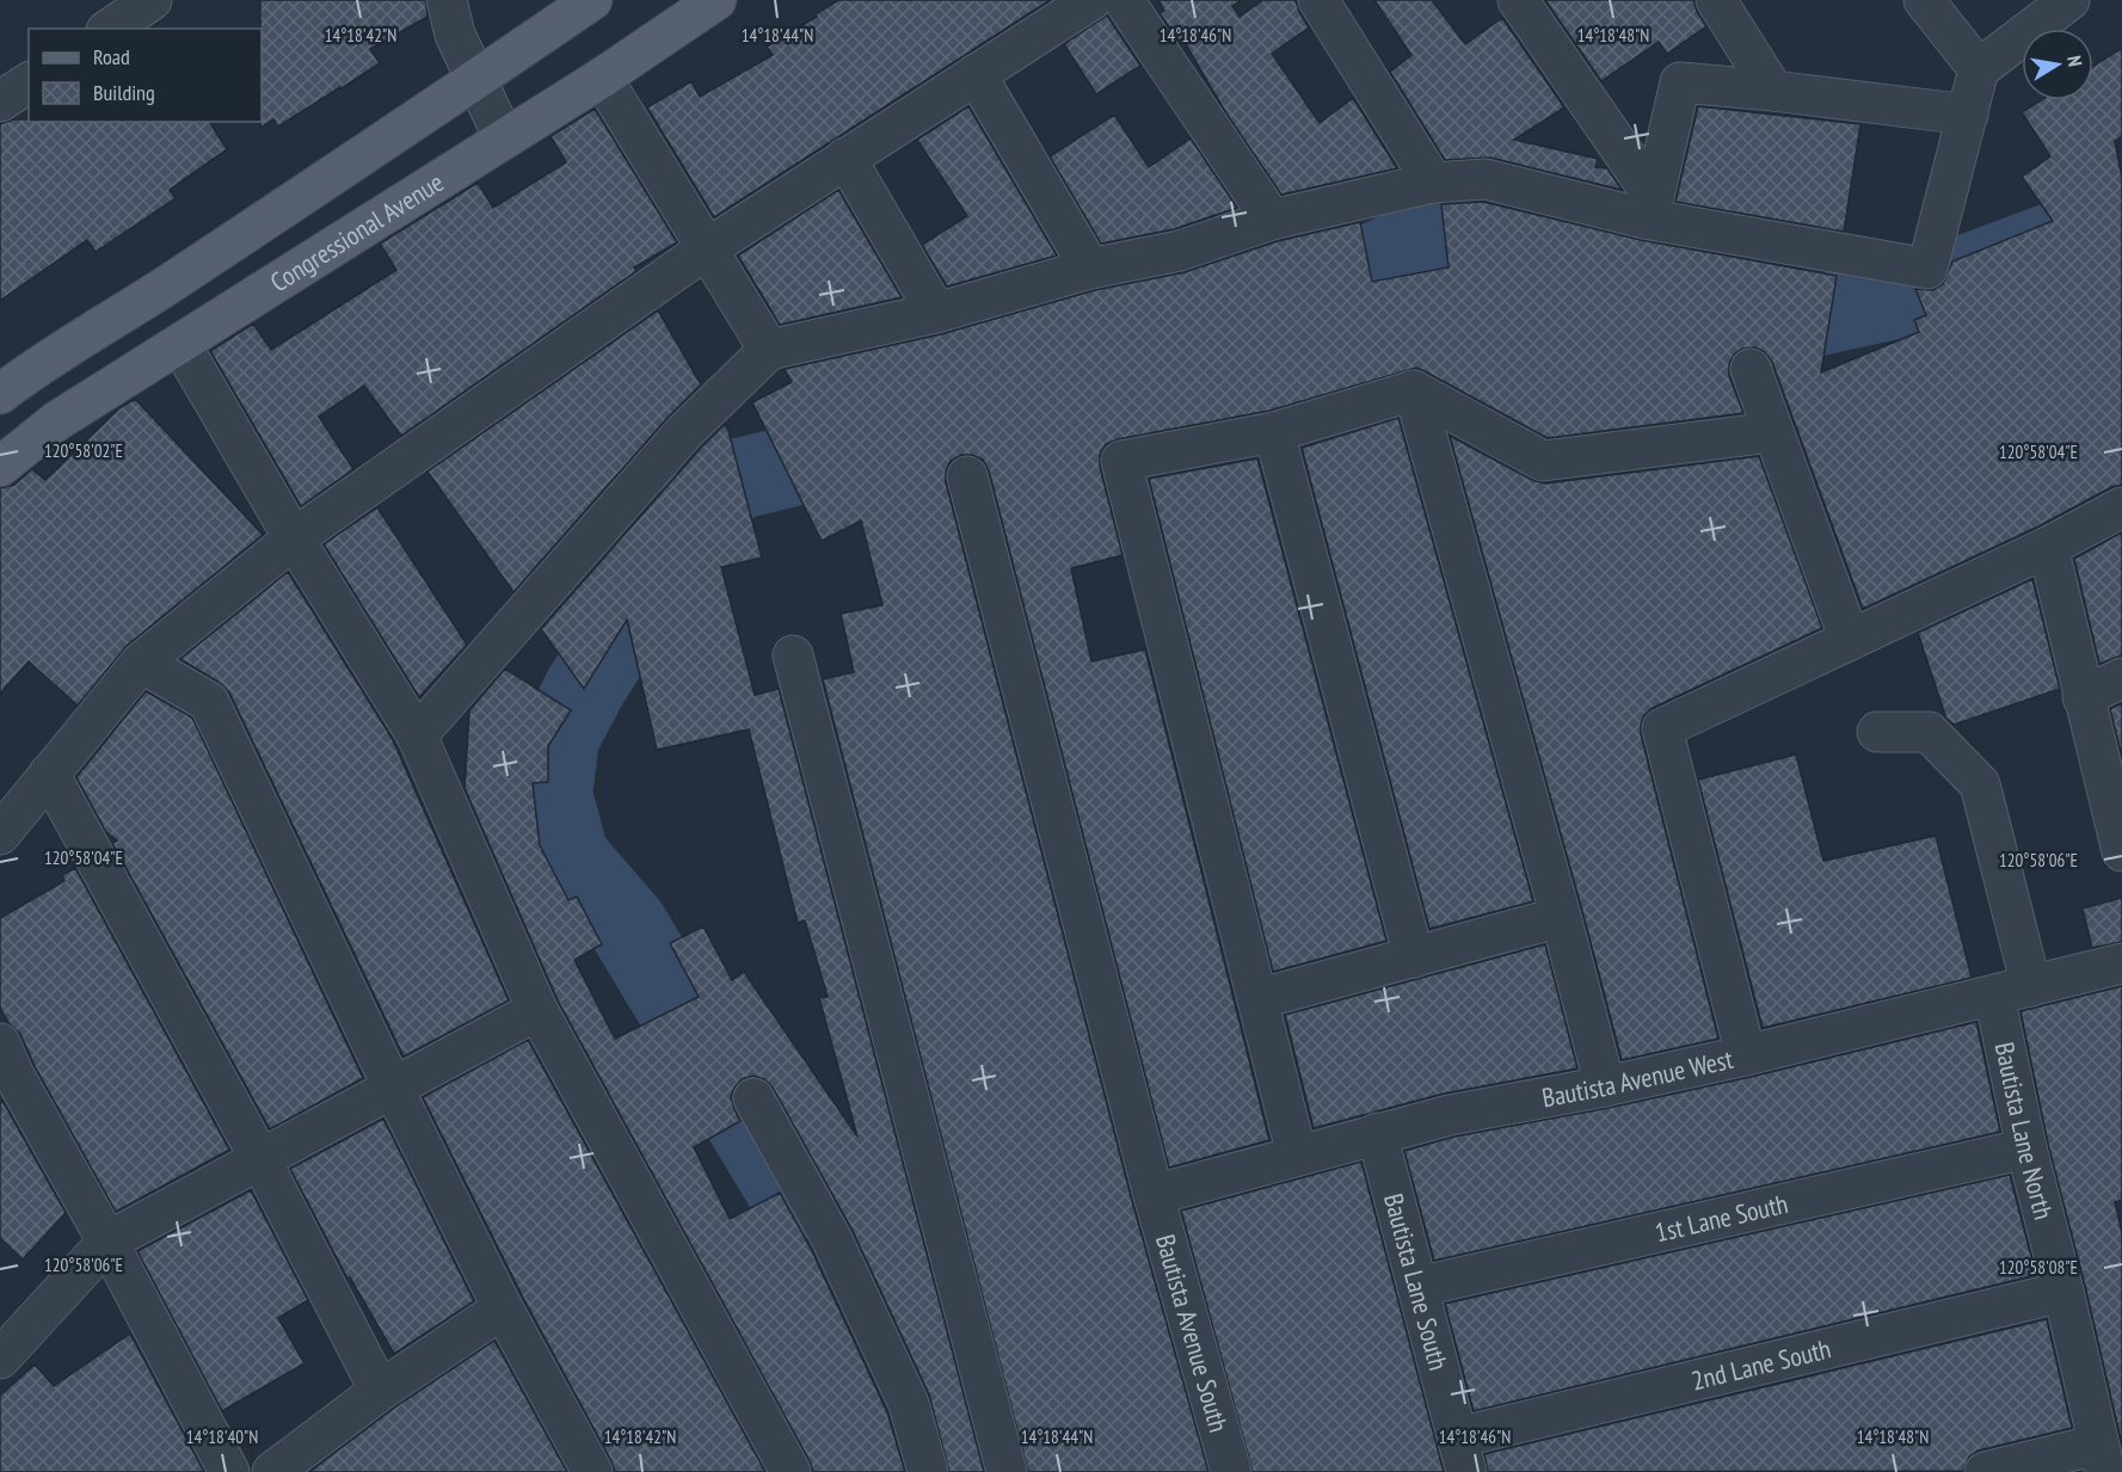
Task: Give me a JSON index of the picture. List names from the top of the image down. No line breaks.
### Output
{"streets":{"main road":["Congressional Avenue"],"street":["Bautista Avenue West","Bautista Lane North","1st Lane South","Bautista Lane South","Bautista Avenue South","2nd Lane South"]},"crossings":[["Bautista Avenue West","Bautista Lane North"],["Bautista Avenue West","Bautista Lane South"],["Bautista Avenue West","Bautista Avenue South"],["Bautista Lane North","1st Lane South"],["Bautista Lane North","2nd Lane South"],["1st Lane South","Bautista Lane South"],["Bautista Lane South","2nd Lane South"]],"legend":["Road","Building"],"north":"right","coordinates":["14°18'42\"N","14°18'44\"N","14°18'46\"N","14°18'48\"N","120°58'02\"E","120°58'04\"E","120°58'06\"E","120°58'08\"E","14°18'40\"N"]}
